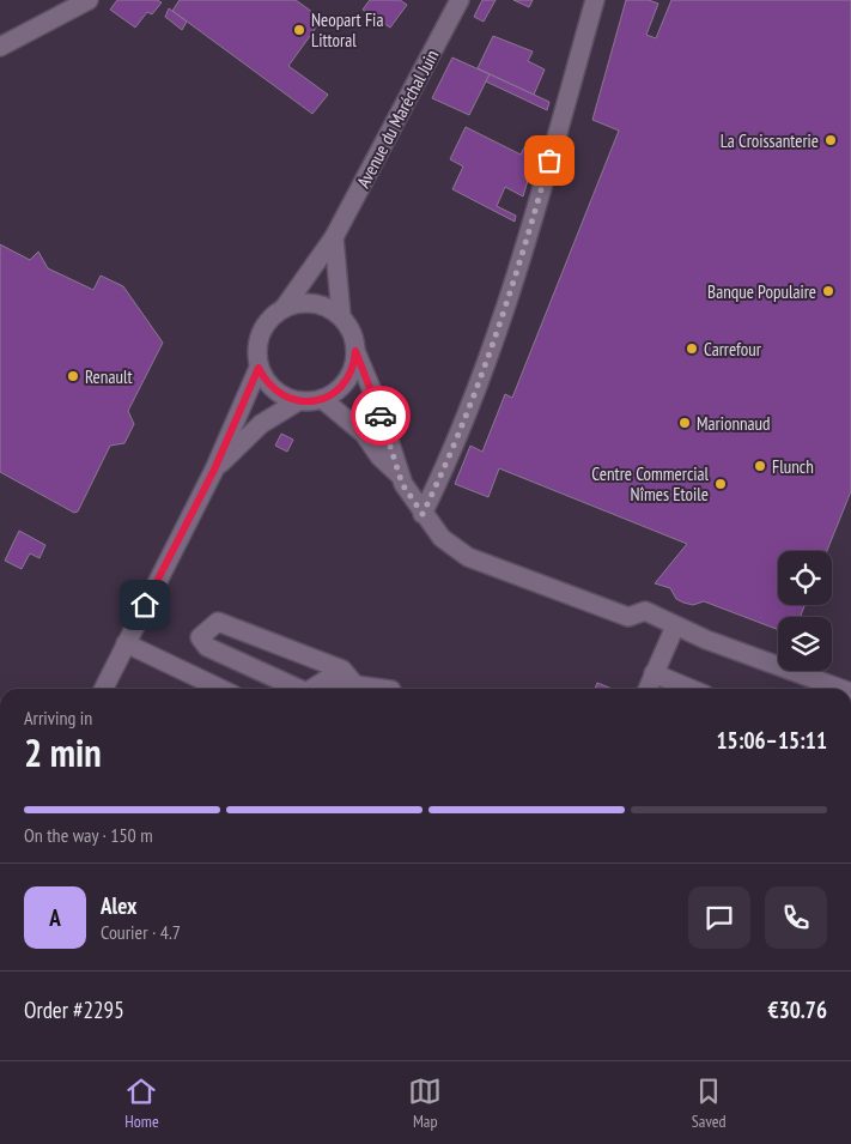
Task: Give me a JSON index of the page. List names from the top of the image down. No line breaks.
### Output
{"streets":{"street":["Avenue du Maréchal Juin"]},"places":["Neopart Fia Littoral","La Croissanterie","Banque Populaire","Carrefour","Renault","Marionnaud","Flunch","Centre Commercial Nîmes Etoile"],"page":{"heading":["2 min","Arriving in","15:06–15:11"],"panel":["Alex","Courier · 4.7","Order #2295","€30.76"],"bar":"On the way · 150 m","round":"A","tabs":["Home","Map","Saved"]}}
